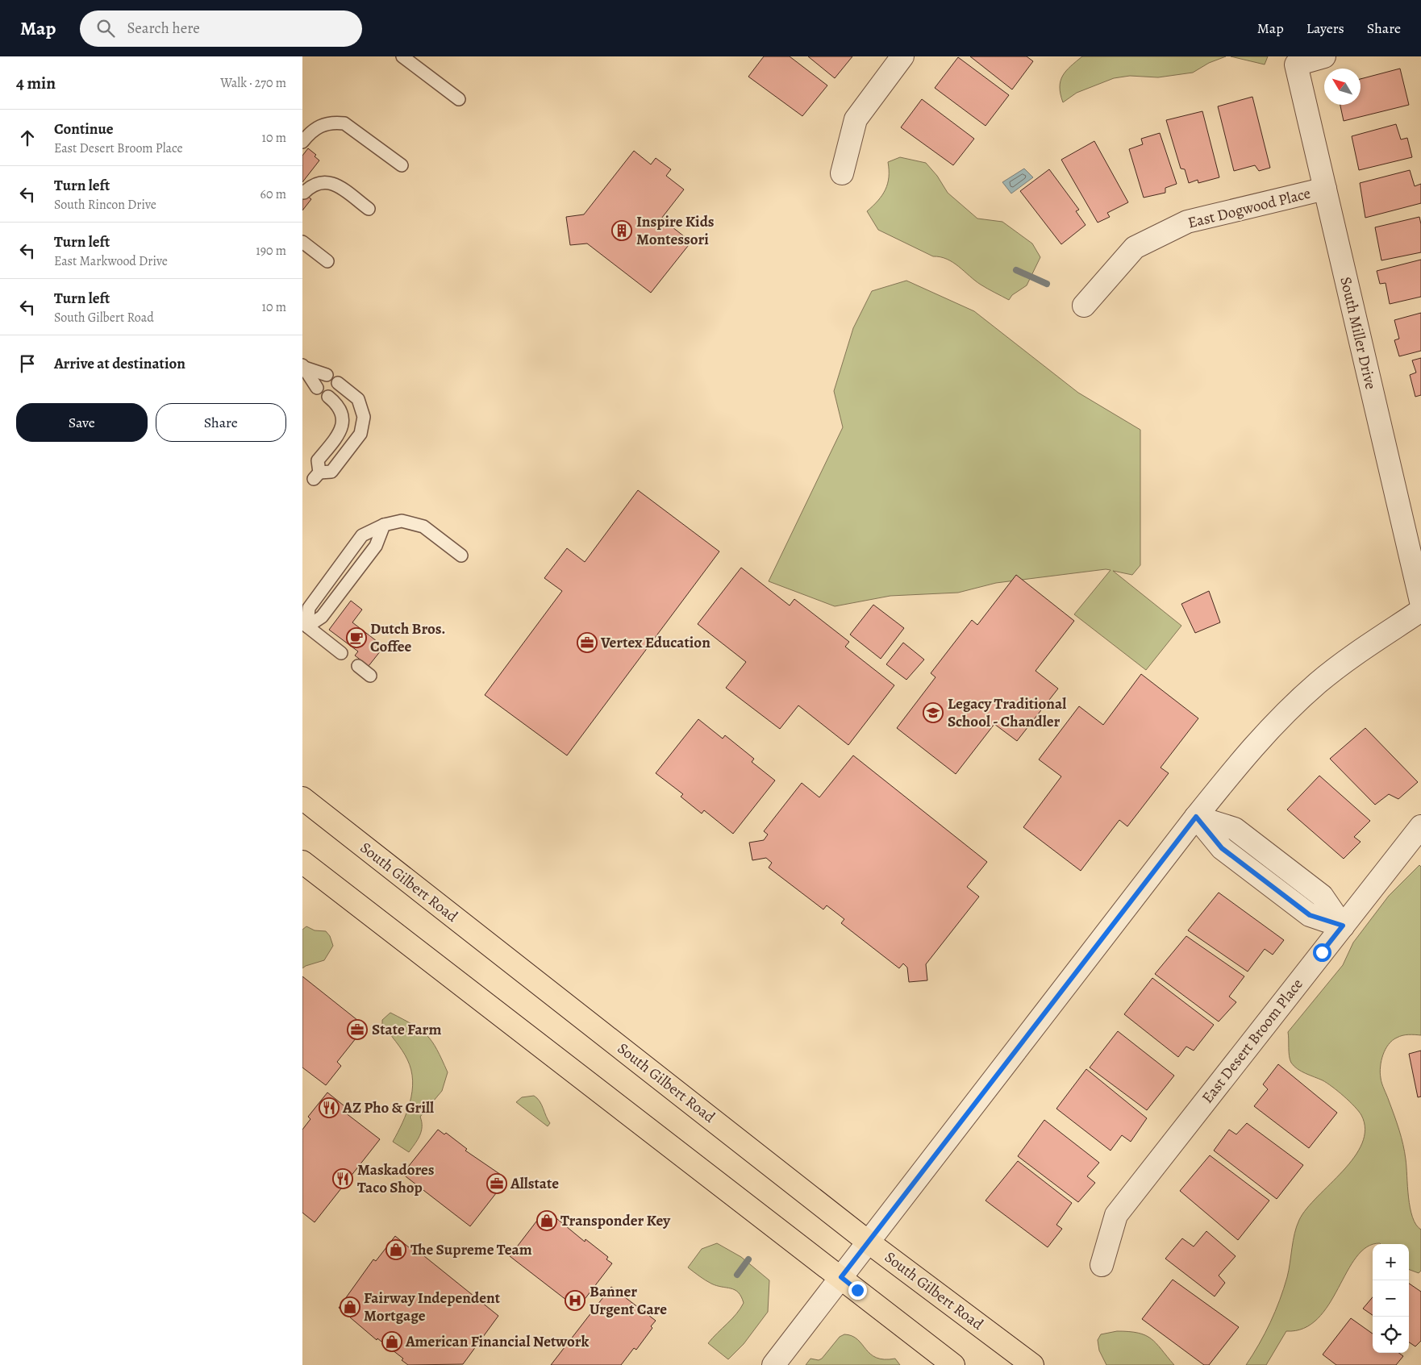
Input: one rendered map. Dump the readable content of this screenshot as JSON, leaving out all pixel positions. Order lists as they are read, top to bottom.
{
  "streets": {
    "main road": ["South Gilbert Road"],
    "street": ["East Dogwood Place", "South Miller Drive", "East Desert Broom Place"]
  },
  "crossings": [
    ["East Dogwood Place", "South Miller Drive"]
  ],
  "places": {
    "building": ["Inspire Kids Montessori"],
    "cafe": ["Dutch Bros. Coffee"],
    "office": ["Vertex Education", "State Farm", "Allstate"],
    "school or university": ["Legacy Traditional School - Chandler"],
    "restaurant": ["AZ Pho & Grill", "Maskadores Taco Shop"],
    "shop": [
      "Transponder Key",
      "The Supreme Team",
      "Fairway Independent Mortgage",
      "American Financial Network"
    ],
    "hospital": ["Banner Urgent Care"]
  },
  "north": "top left",
  "page": {
    "header": "Map",
    "search": "Search here",
    "nav": ["Map", "Layers", "Share"],
    "heading": ["4 min", "Walk · 270 m"],
    "list": [
      ["Continue", "East Desert Broom Place", "10 m"],
      ["Turn left", "South Rincon Drive", "60 m"],
      ["Turn left", "East Markwood Drive", "190 m"],
      ["Turn left", "South Gilbert Road", "10 m"],
      "Arrive at destination"
    ],
    "buttons": ["Save", "Share"],
    "map_buttons": ["+", "−"]
  }
}
